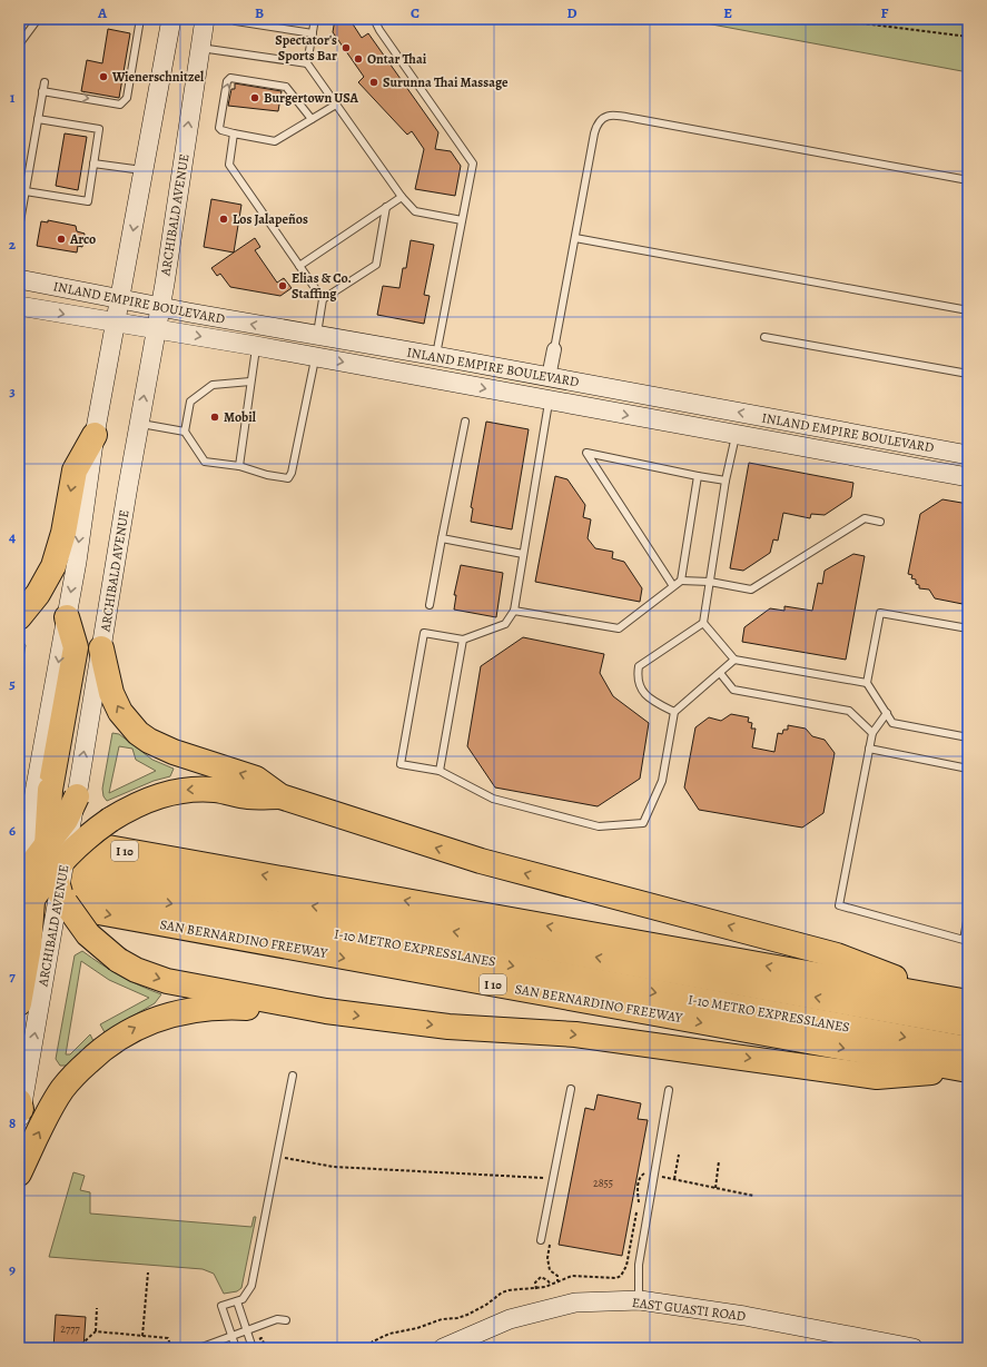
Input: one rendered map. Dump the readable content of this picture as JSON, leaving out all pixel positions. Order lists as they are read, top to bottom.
{
  "streets": {
    "highway": ["I 10", "SAN BERNARDINO FREEWAY", "I-10 METRO EXPRESSLANES"],
    "main road": ["ARCHIBALD AVENUE", "INLAND EMPIRE BOULEVARD", "EAST GUASTI ROAD"]
  },
  "crossings": [
    ["ARCHIBALD AVENUE", "INLAND EMPIRE BOULEVARD"],
    ["I 10", "SAN BERNARDINO FREEWAY"],
    ["I 10", "I-10 METRO EXPRESSLANES"],
    ["SAN BERNARDINO FREEWAY", "I-10 METRO EXPRESSLANES"]
  ],
  "places": [
    "Spectator's Sports Bar",
    "Ontar Thai",
    "Wienerschnitzel",
    "Surunna Thai Massage",
    "Burgertown USA",
    "Los Jalapeños",
    "Arco",
    "Elias & Co. Staffing",
    "Mobil"
  ],
  "house_numbers": ["2855", "2777"],
  "grid": {
    "columns": [
      "A",
      "B",
      "C",
      "D",
      "E",
      "F"
    ],
    "rows": [
      "1",
      "2",
      "3",
      "4",
      "5",
      "6",
      "7",
      "8",
      "9"
    ]
  }
}
